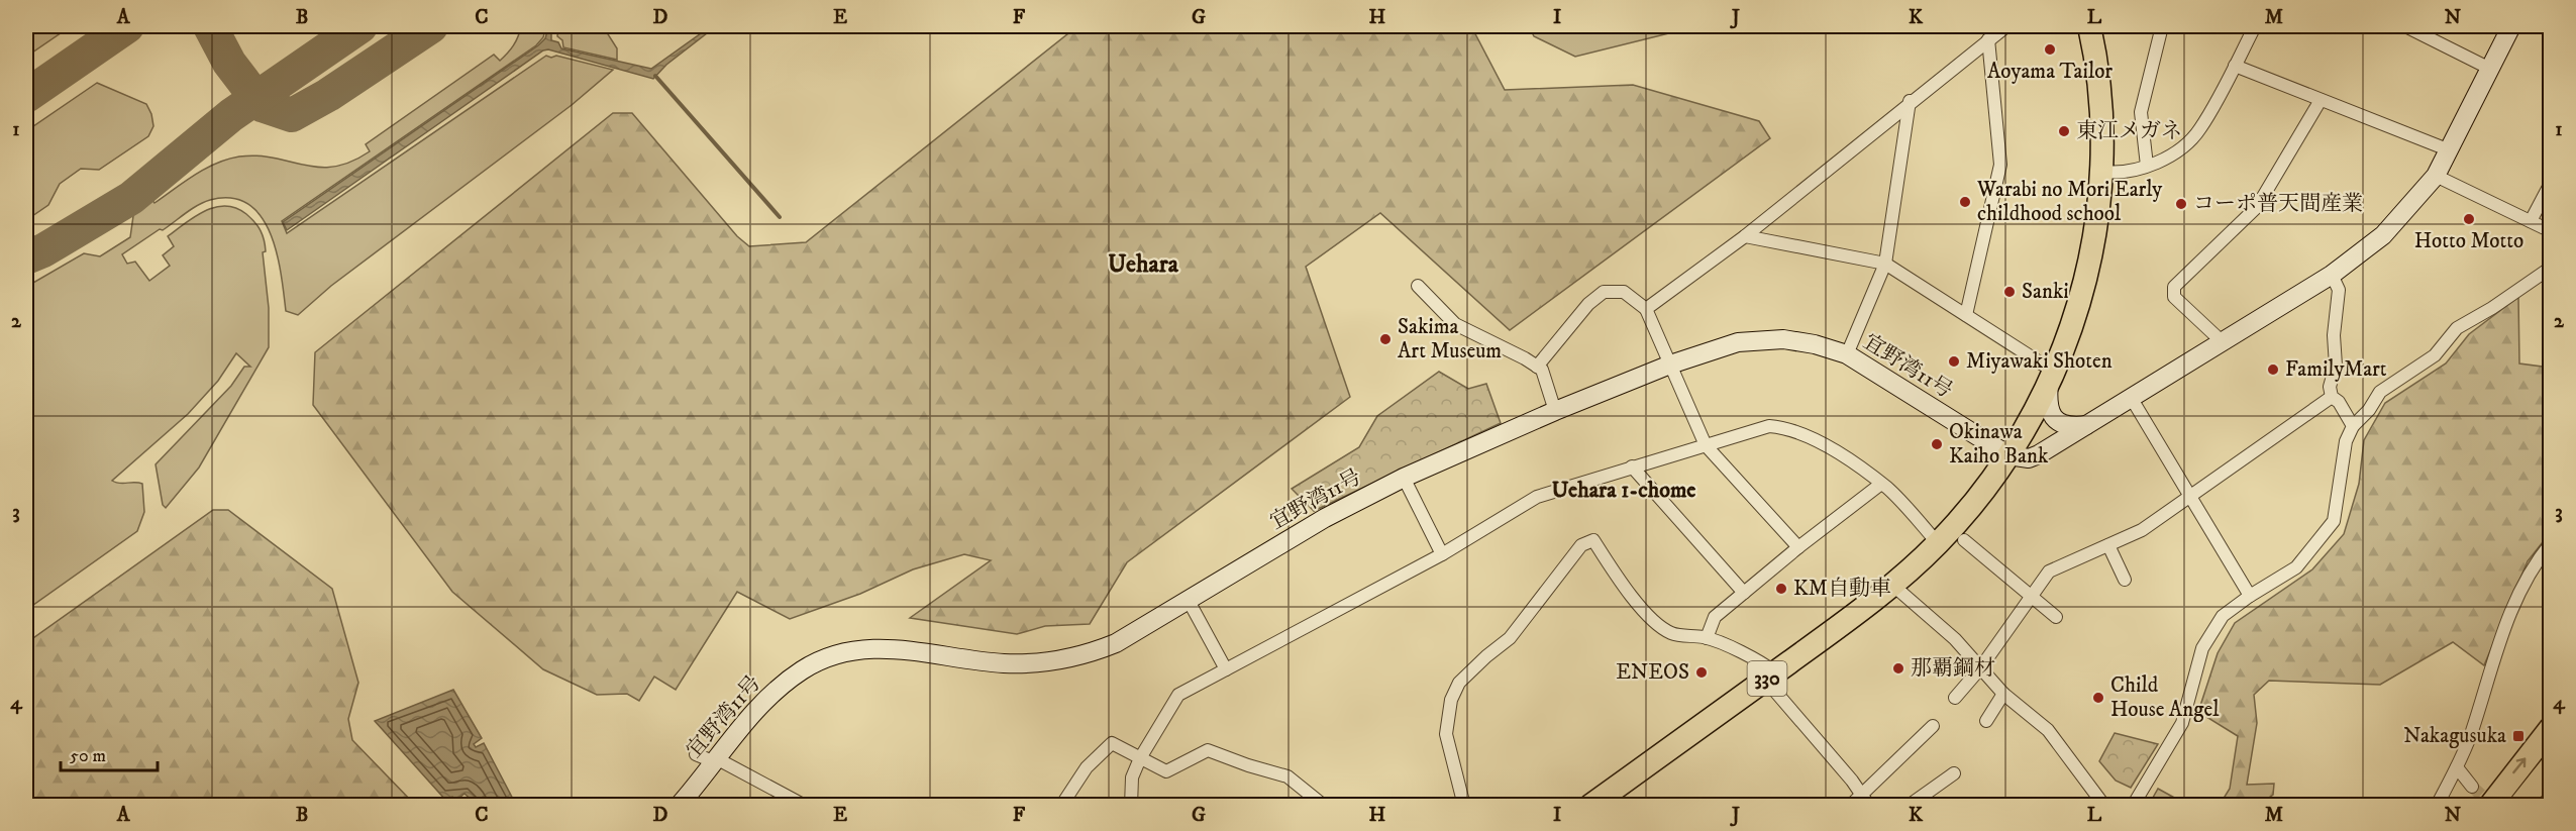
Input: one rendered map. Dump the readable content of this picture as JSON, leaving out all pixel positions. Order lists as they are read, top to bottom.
{
  "streets": {
    "highway": ["330"],
    "street": ["宜野湾11号"]
  },
  "crossings": [
    ["宜野湾11号", "330"]
  ],
  "districts": ["Uehara", "Uehara 1-chome"],
  "places": {
    "other": [
      "Aoyama Tailor",
      "東江メガネ",
      "Warabi no Mori Early childhood school",
      "コーポ普天間産業",
      "Hotto Motto",
      "Sanki",
      "Sakima Art Museum",
      "Miyawaki Shoten",
      "FamilyMart",
      "Okinawa Kaiho Bank",
      "KM自動車",
      "那覇鋼材",
      "ENEOS",
      "Child House Angel"
    ],
    "transit": ["Nakagusuka"]
  },
  "scale_bar": "50 m",
  "grid": {
    "columns": [
      "A",
      "B",
      "C",
      "D",
      "E",
      "F",
      "G",
      "H",
      "I",
      "J",
      "K",
      "L",
      "M",
      "N"
    ],
    "rows": [
      "1",
      "2",
      "3",
      "4"
    ]
  }
}
